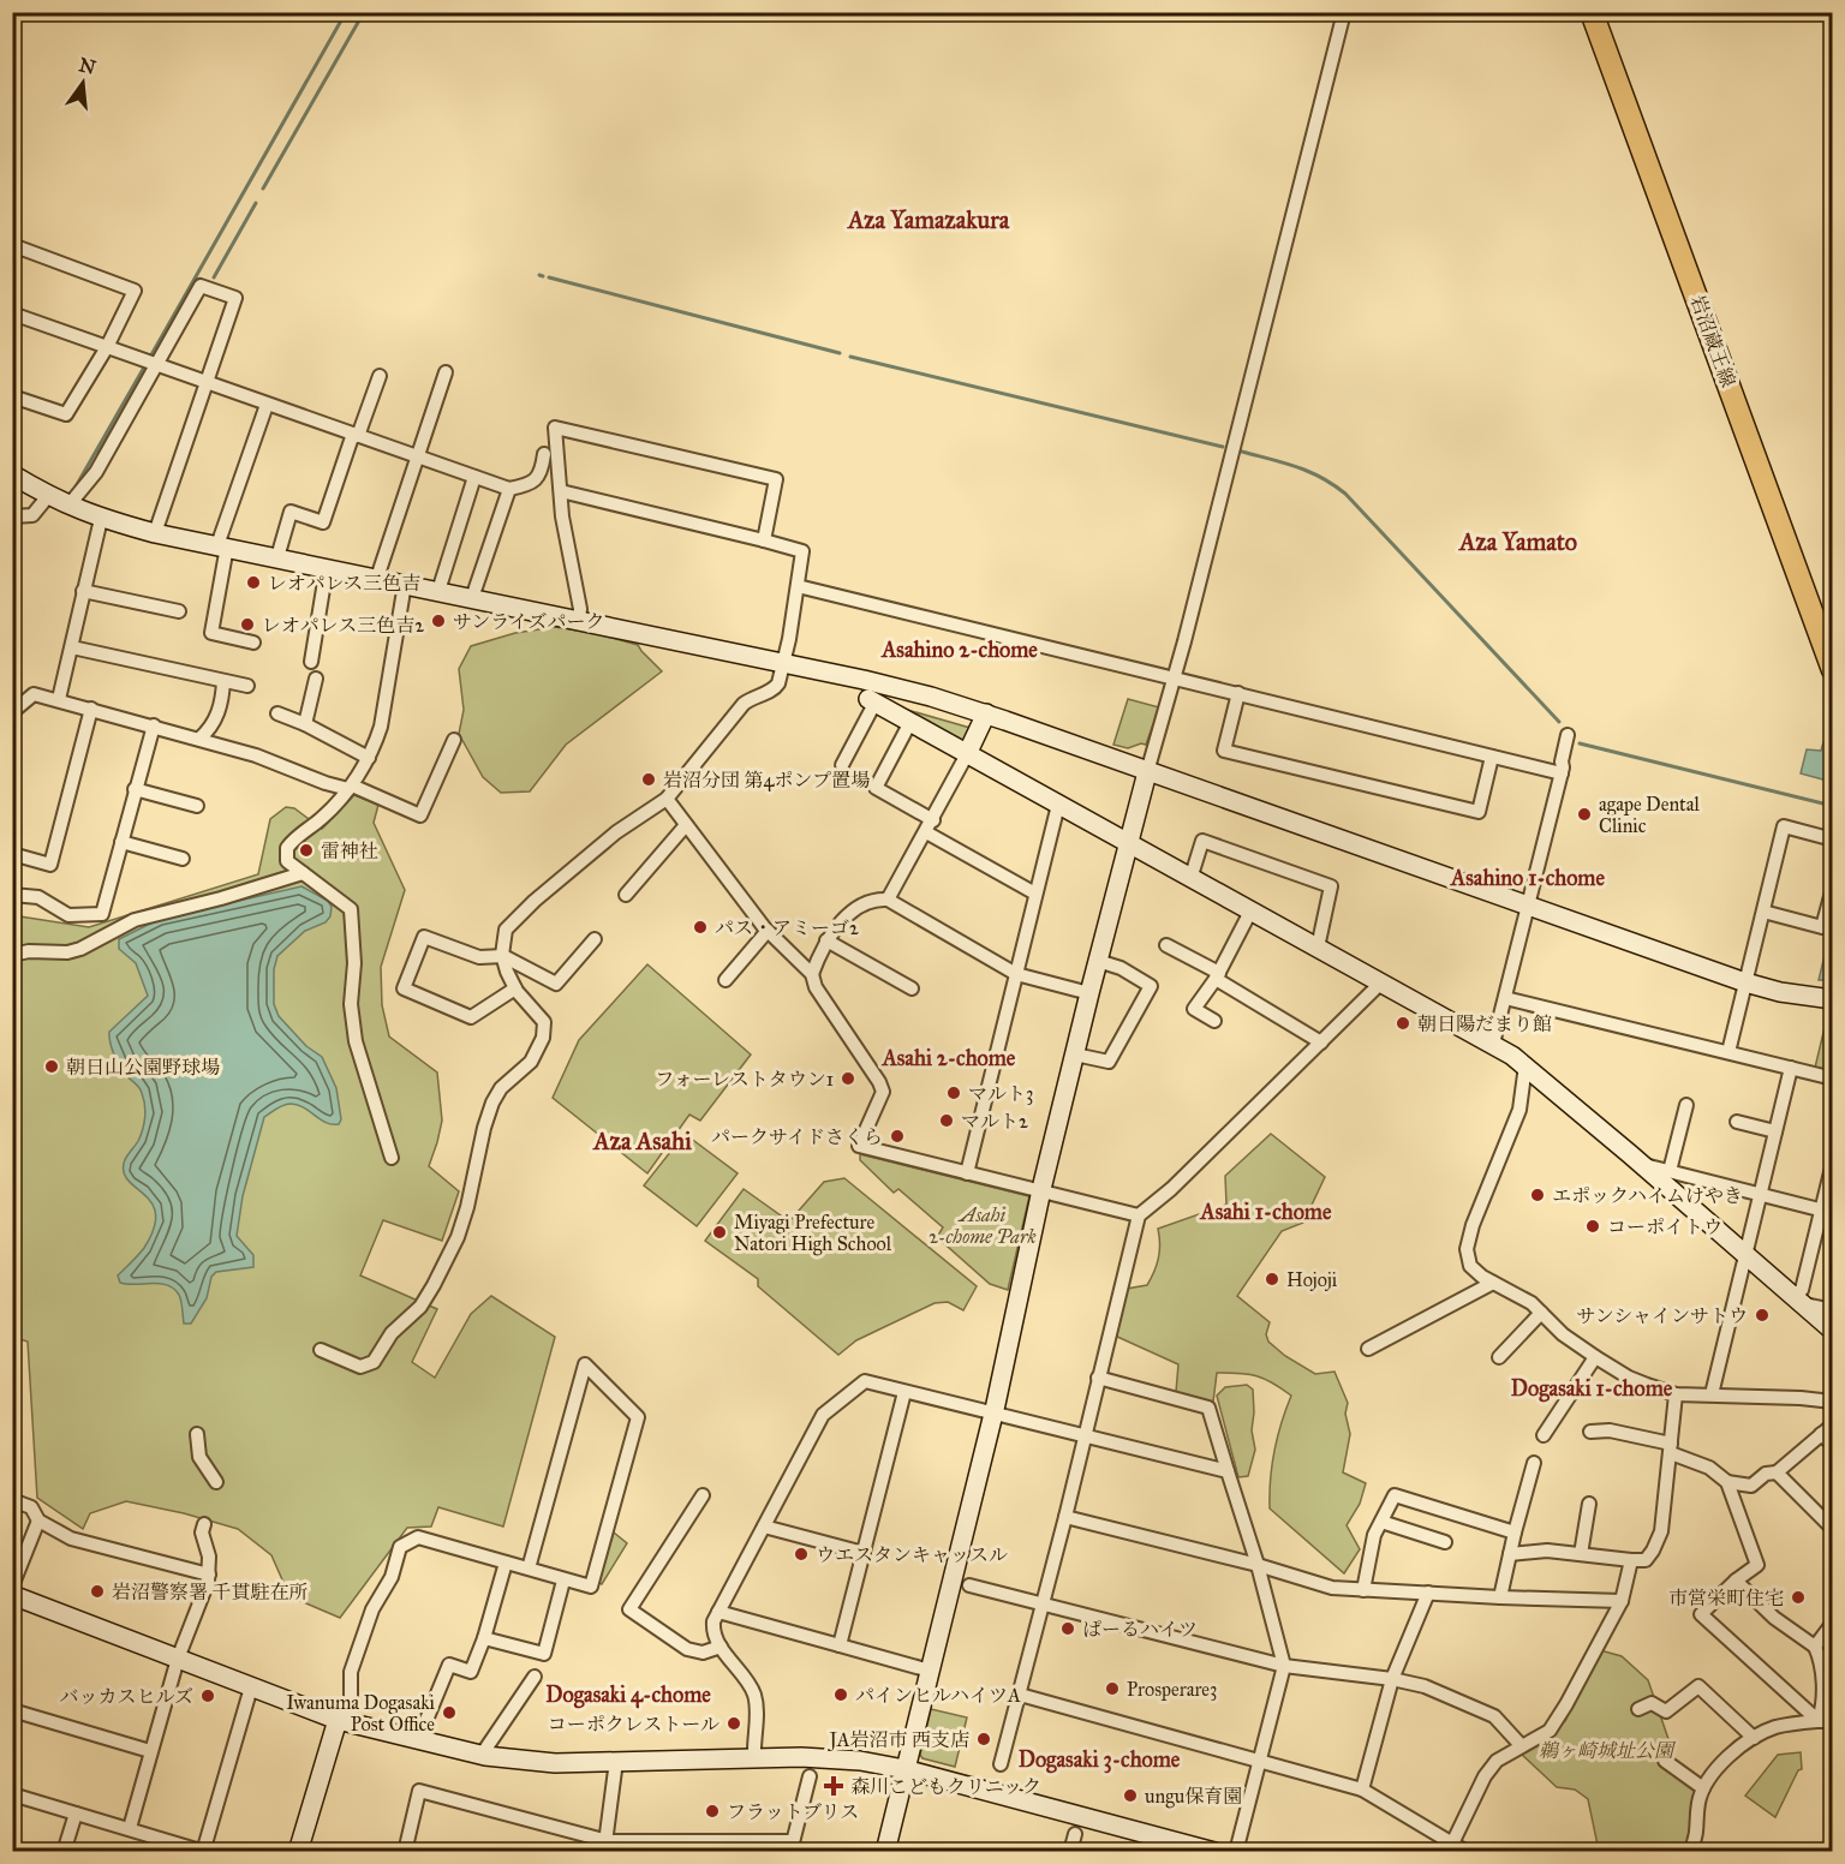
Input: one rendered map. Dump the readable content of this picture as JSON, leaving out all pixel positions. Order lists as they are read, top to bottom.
{
  "streets": {
    "main road": ["岩沼蔵王線"]
  },
  "districts": [
    "Aza Yamazakura",
    "Aza Yamato",
    "Asahino 2-chome",
    "Asahino 1-chome",
    "Asahi 2-chome",
    "Aza Asahi",
    "Asahi 1-chome",
    "Dogasaki 1-chome",
    "Dogasaki 4-chome",
    "Dogasaki 3-chome"
  ],
  "parks": ["Asahi 2-chome Park", "鵜ヶ崎城址公園"],
  "places": {
    "other": [
      "レオパレス三色吉",
      "サンライズパーク",
      "レオパレス三色吉2",
      "岩沼分団 第4ポンプ置場",
      "agape Dental Clinic",
      "雷神社",
      "パス・アミーゴ2",
      "朝日陽だまり館",
      "朝日山公園野球場",
      "フォーレストタウン1",
      "マルト3",
      "マルト2",
      "パークサイドさくら",
      "エポックハイムけやき",
      "コーポイトウ",
      "Miyagi Prefecture Natori High School",
      "Hojoji",
      "サンシャインサトウ",
      "ウエスタンキャッスル",
      "岩沼警察署 千貫駐在所",
      "市営栄町住宅",
      "ぱーるハイツ",
      "Prosperare3",
      "パインヒルハイツA",
      "バッカスヒルズ",
      "Iwanuma Dogasaki Post Office",
      "コーポクレストール",
      "JA岩沼市 西支店",
      "ungu保育園",
      "フラットブリス"
    ],
    "health": ["森川こどもクリニック"]
  },
  "north": "top"
}
